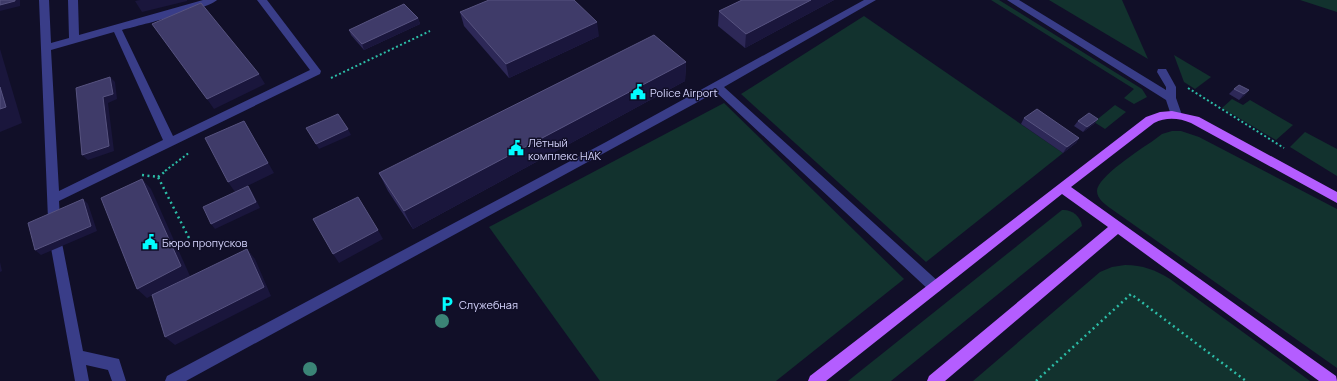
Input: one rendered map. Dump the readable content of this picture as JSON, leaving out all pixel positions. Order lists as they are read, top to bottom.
{
  "places": {
    "public building": ["Police Airport", "Лётный комплекс НАК", "Бюро пропусков"],
    "parking": ["Служебная"]
  }
}
